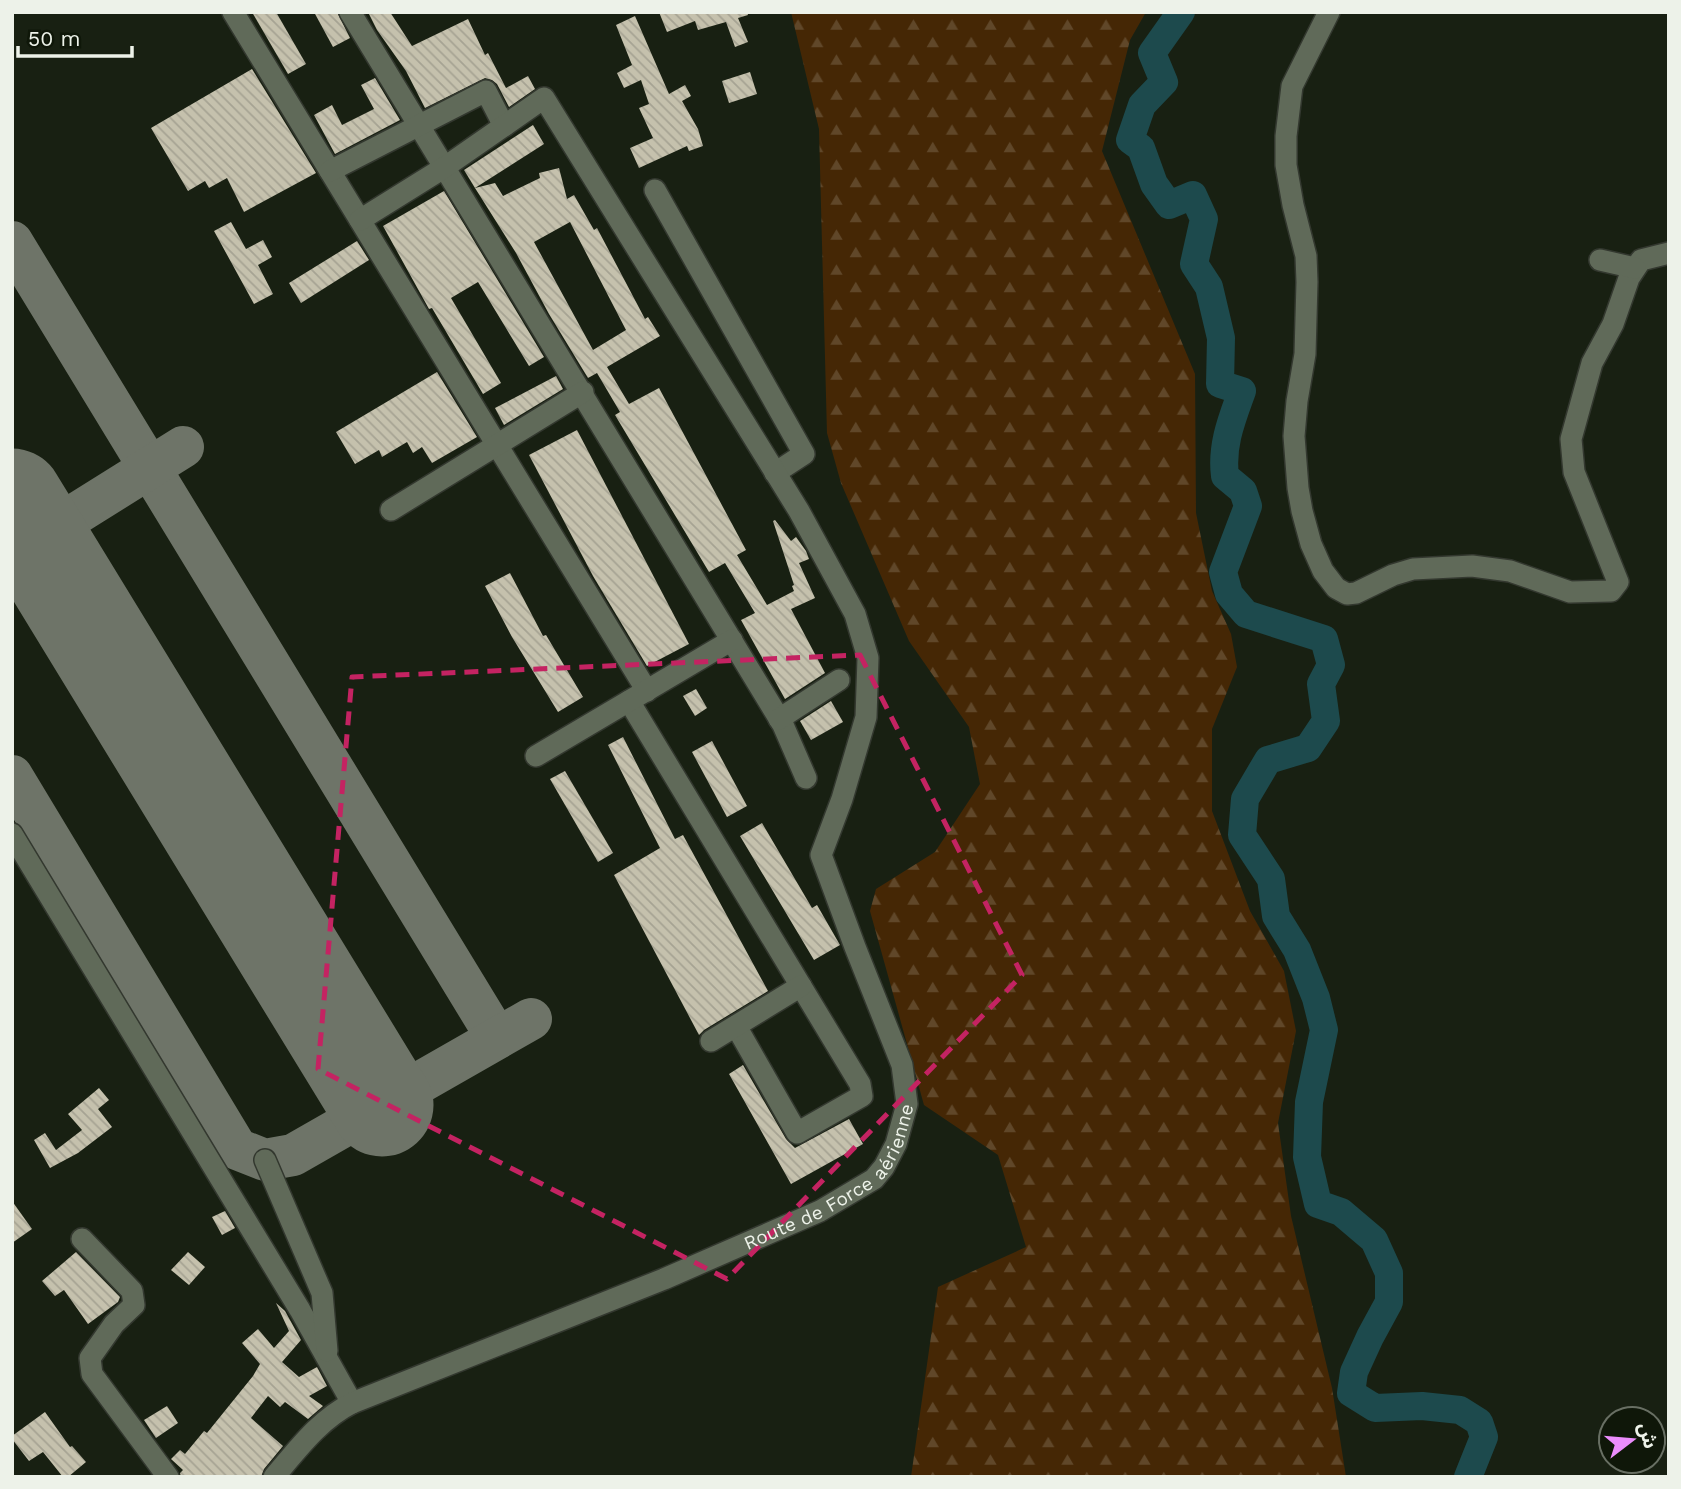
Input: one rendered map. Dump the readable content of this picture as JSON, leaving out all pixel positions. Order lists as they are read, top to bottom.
{
  "streets": {
    "street": ["Route de Force aérienne"]
  },
  "scale_bar": "50 m",
  "north": "right"
}
